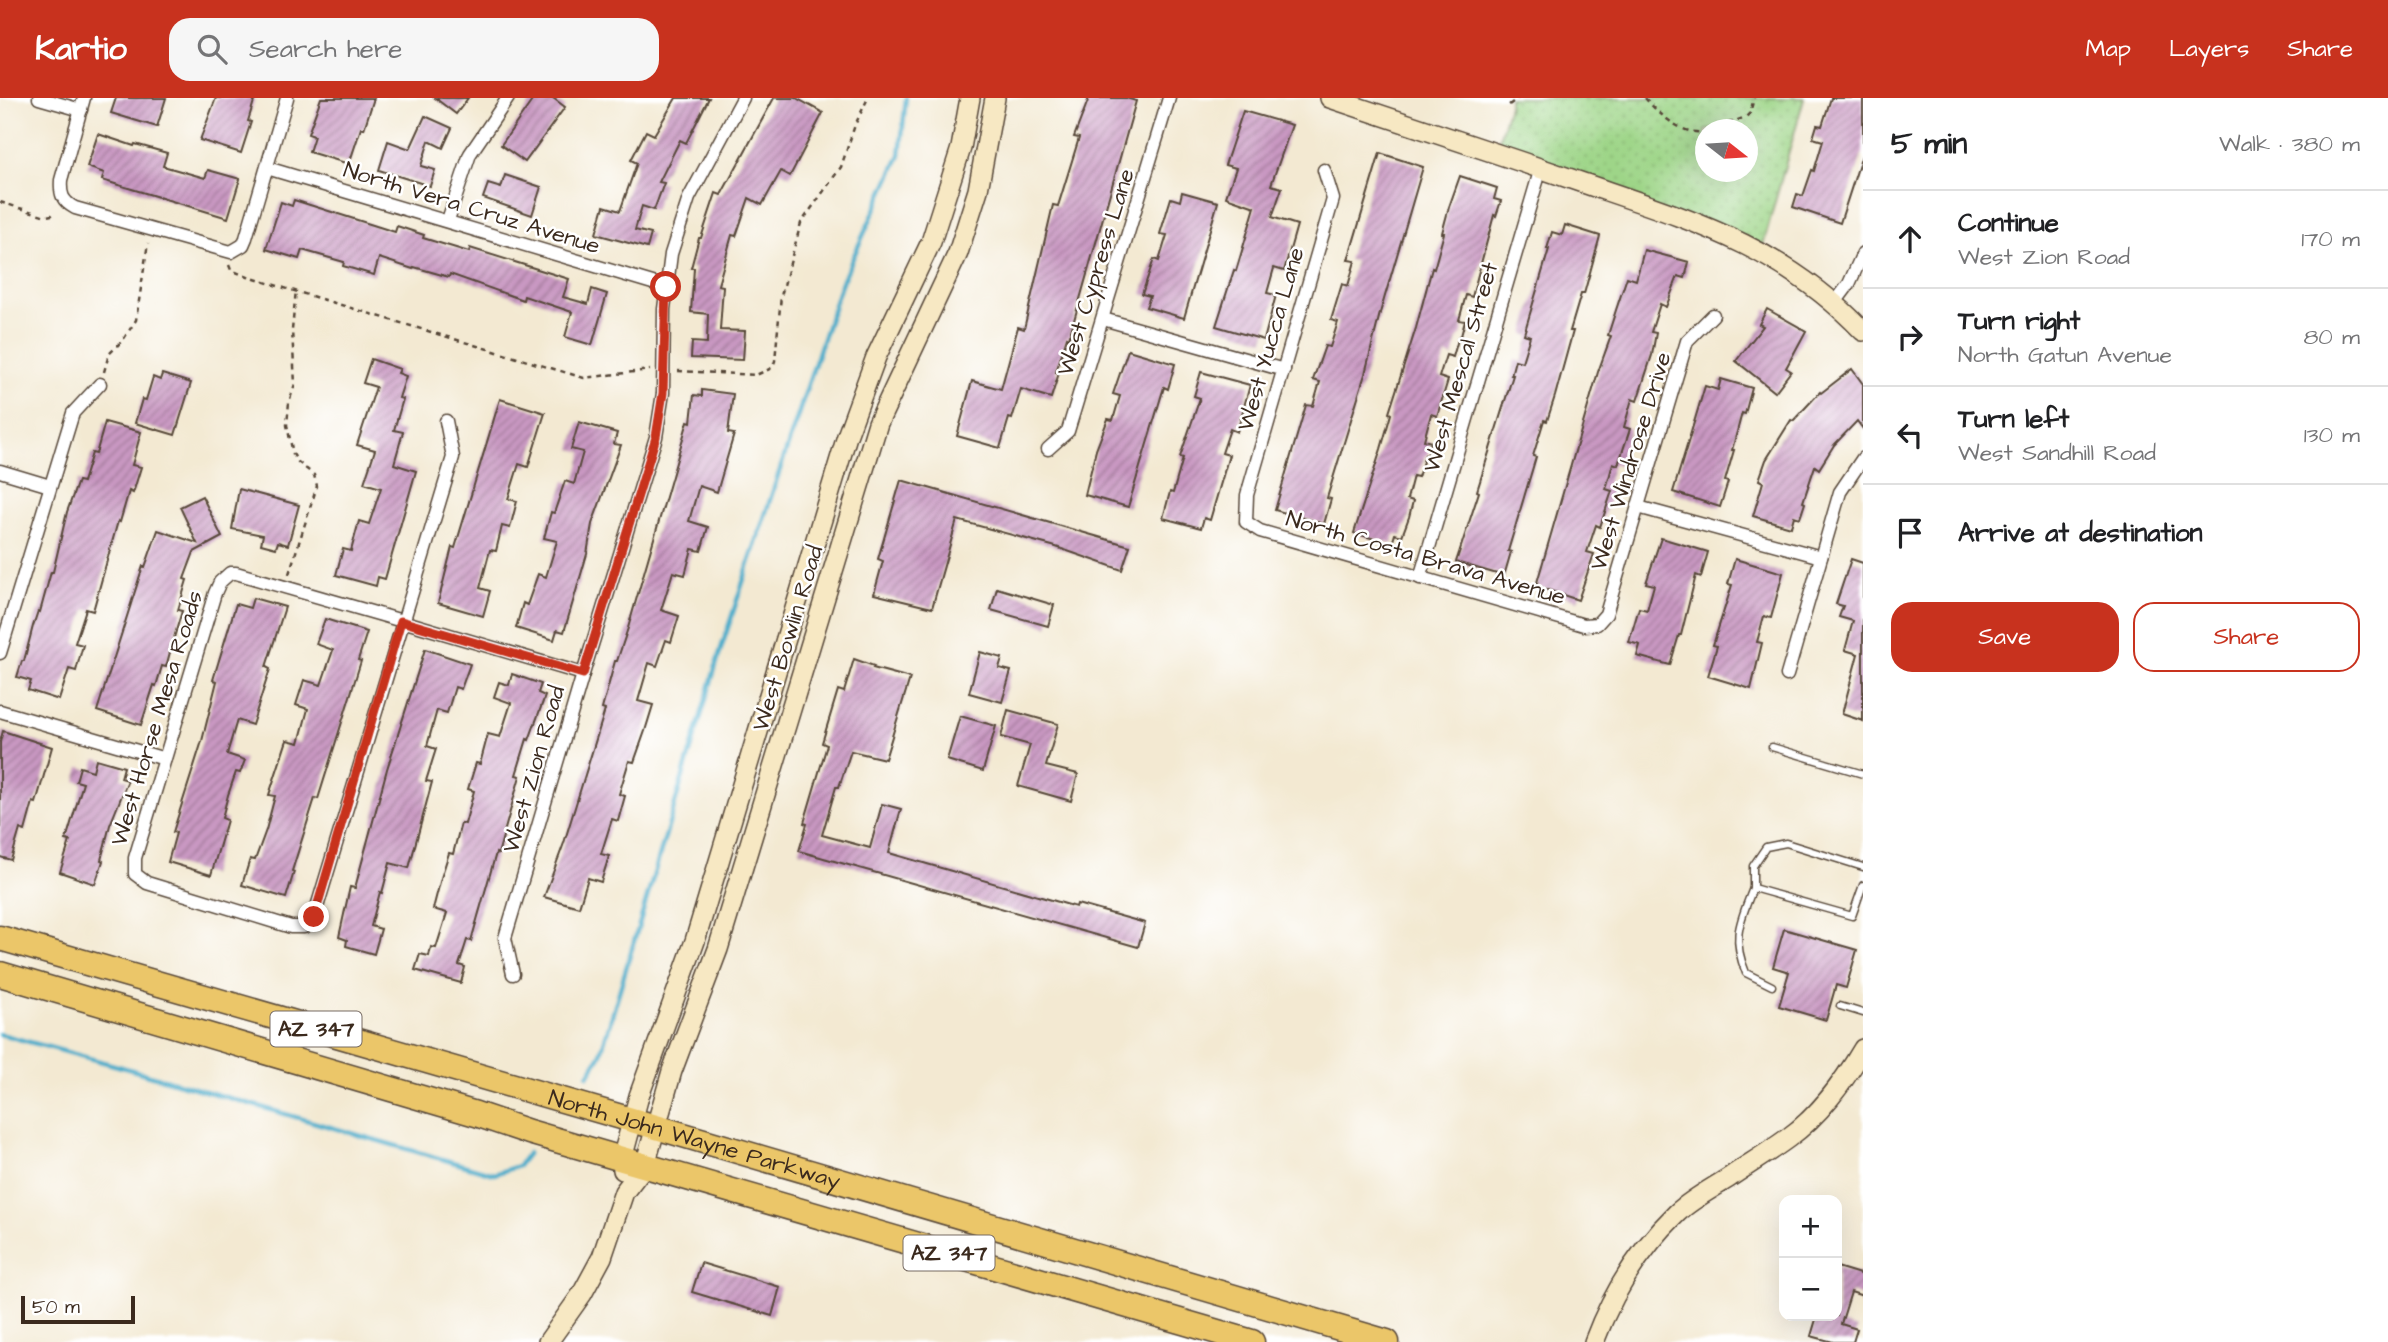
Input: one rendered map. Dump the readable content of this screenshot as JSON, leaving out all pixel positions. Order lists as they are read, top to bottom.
{
  "streets": {
    "highway": ["AZ 347", "North John Wayne Parkway"],
    "street": [
      "North Vera Cruz Avenue",
      "West Cypress Lane",
      "West Yucca Lane",
      "West Mescal Street",
      "West Windrose Drive",
      "North Costa Brava Avenue",
      "West Bowlin Road",
      "West Horse Mesa Roads",
      "West Zion Road"
    ]
  },
  "crossings": [
    ["North Vera Cruz Avenue", "West Zion Road"],
    ["West Yucca Lane", "North Costa Brava Avenue"],
    ["West Mescal Street", "North Costa Brava Avenue"],
    ["West Windrose Drive", "North Costa Brava Avenue"],
    ["West Bowlin Road", "North John Wayne Parkway"]
  ],
  "scale_bar": "50 m",
  "north": "right",
  "page": {
    "header": "Kartio",
    "search": "Search here",
    "nav": ["Map", "Layers", "Share"],
    "heading": ["5 min", "Walk · 380 m"],
    "list": [
      ["Continue", "West Zion Road", "170 m"],
      ["Turn right", "North Gatun Avenue", "80 m"],
      ["Turn left", "West Sandhill Road", "130 m"],
      "Arrive at destination"
    ],
    "buttons": ["Save", "Share"],
    "map_buttons": ["+", "−"],
    "scale": "50 m"
  }
}
